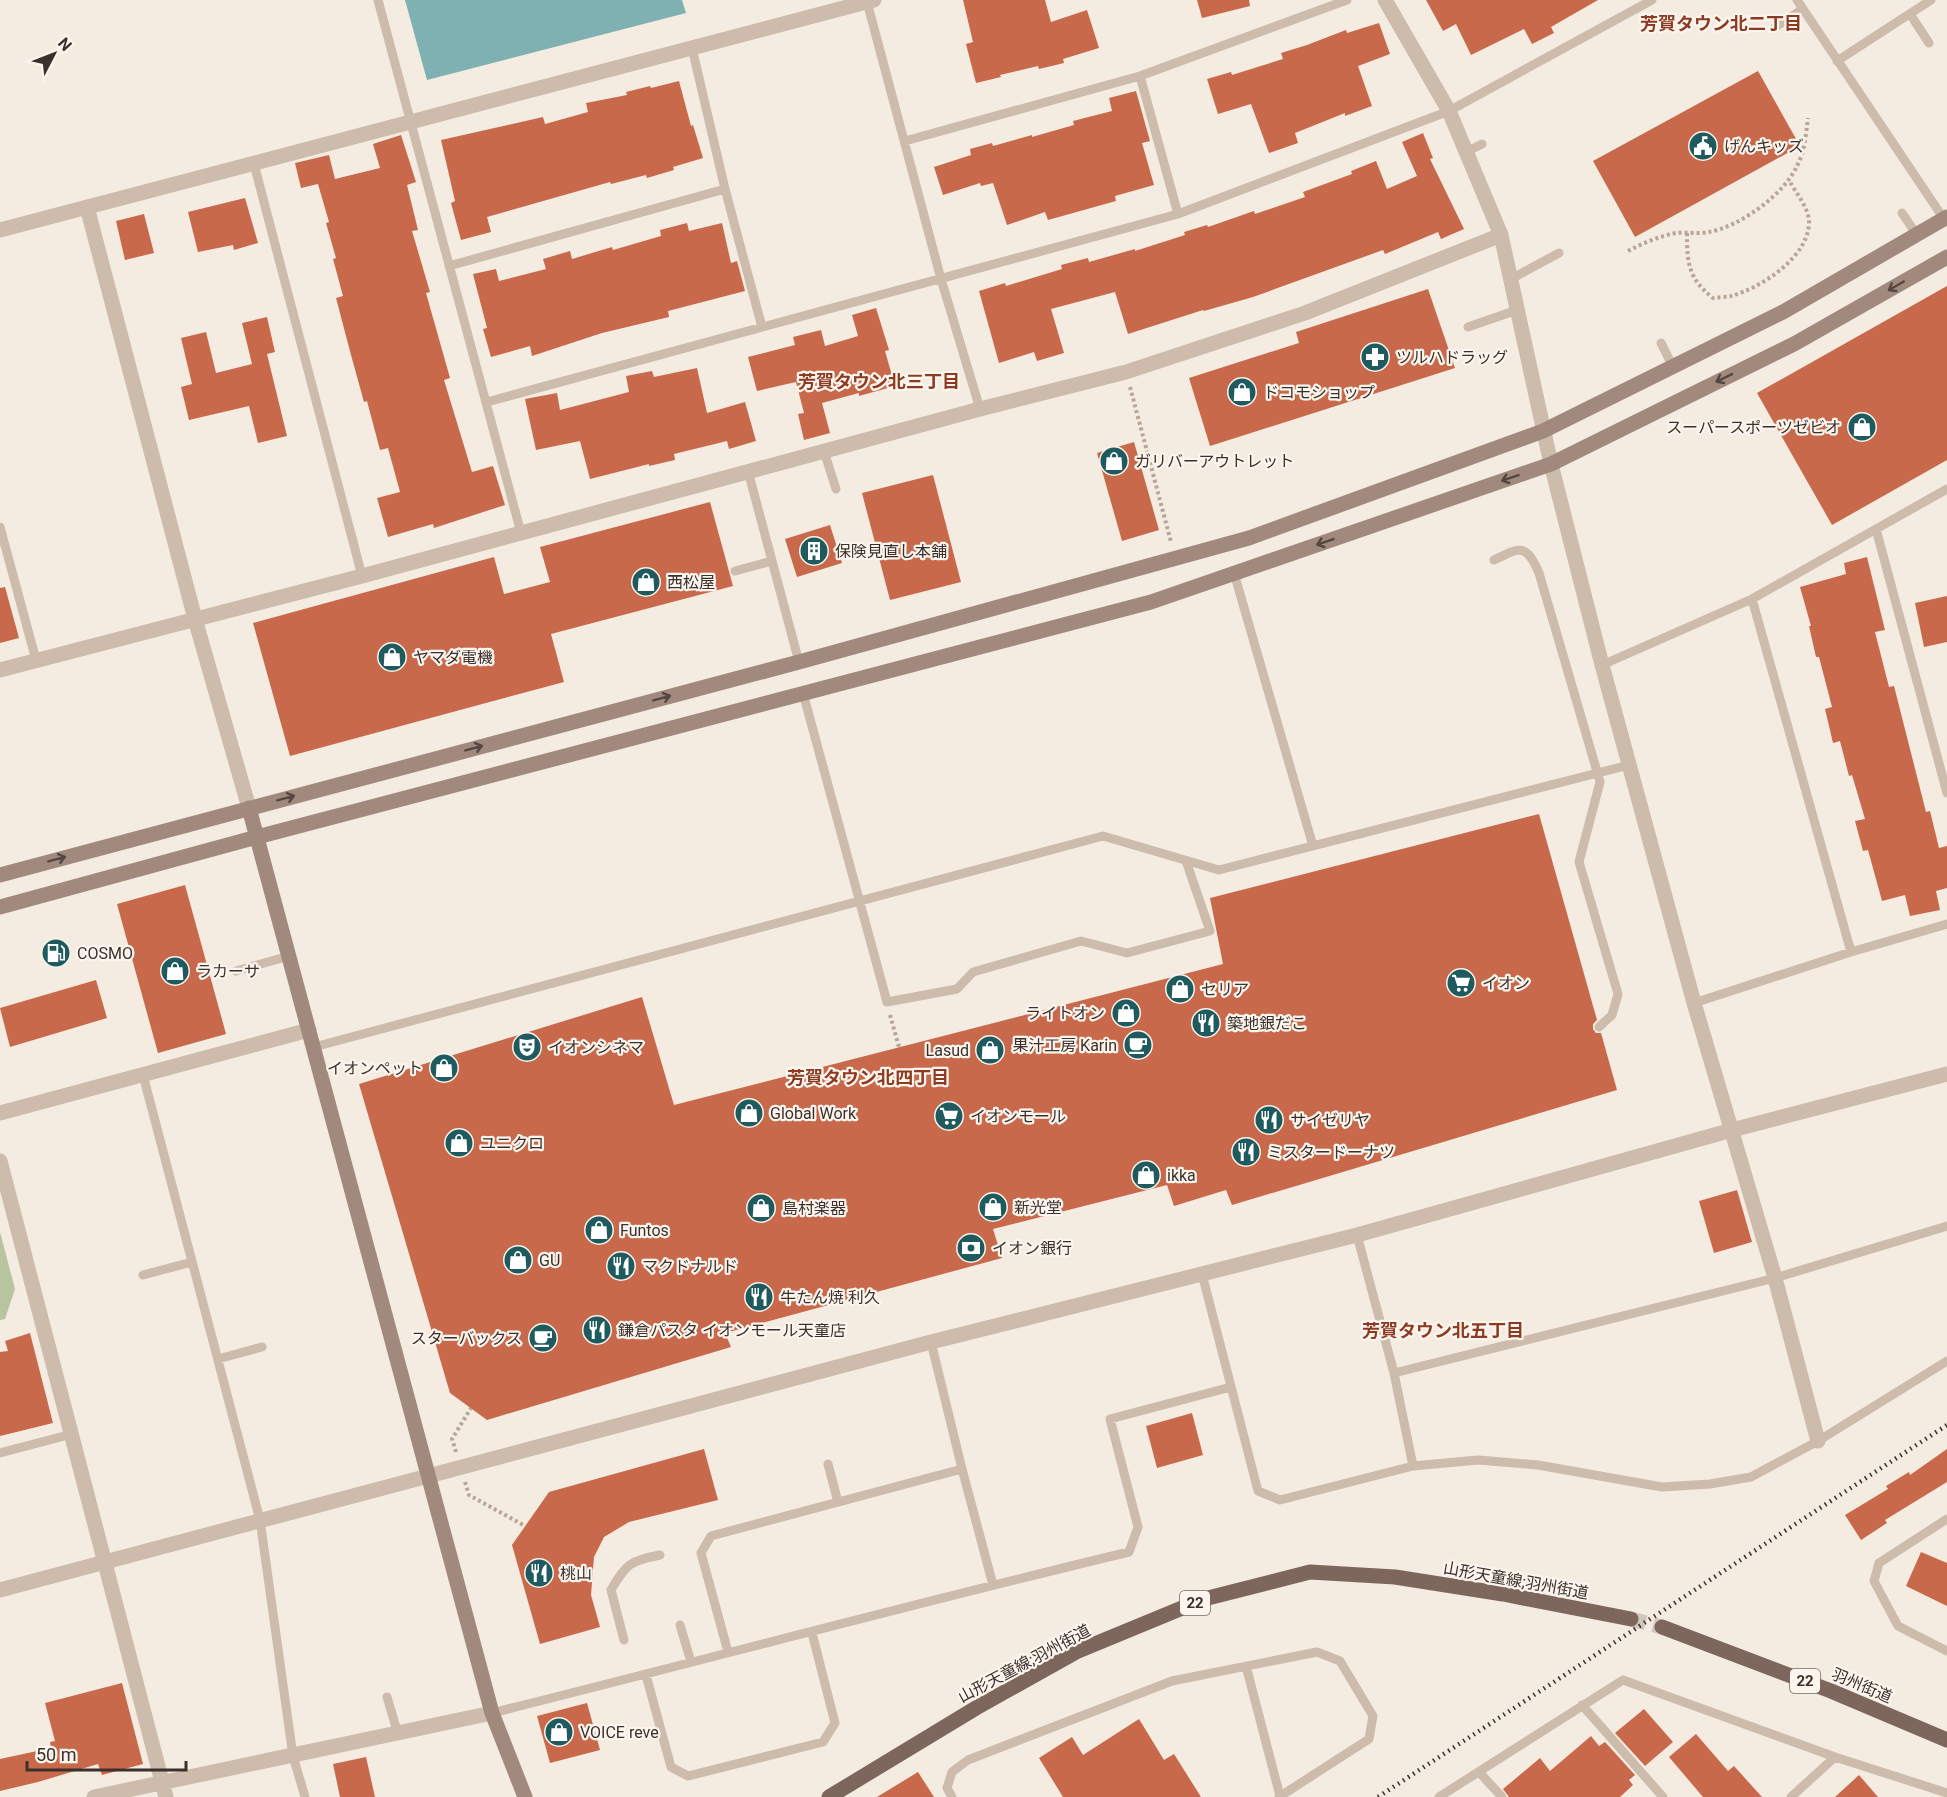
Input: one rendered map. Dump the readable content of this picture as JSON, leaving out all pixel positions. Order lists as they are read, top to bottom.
{
  "streets": {
    "main road": ["山形天童線;羽州街道", "22", "羽州街道"]
  },
  "districts": [
    "芳賀タウン北二丁目",
    "芳賀タウン北三丁目",
    "芳賀タウン北四丁目",
    "芳賀タウン北五丁目"
  ],
  "places": {
    "public building": ["げんキッズ"],
    "pharmacy": ["ツルハドラッグ"],
    "shop": [
      "ドコモショップ",
      "スーパースポーツゼビオ",
      "ガリバーアウトレット",
      "西松屋",
      "ヤマダ電機",
      "ラカーサ",
      "セリア",
      "ライトオン",
      "Lasud",
      "イオンペット",
      "Global Work",
      "ユニクロ",
      "ikka",
      "新光堂",
      "島村楽器",
      "Funtos",
      "GU",
      "VOICE reve"
    ],
    "building": ["保険見直し本舗"],
    "fuel station": ["COSMO"],
    "supermarket": ["イオン", "イオンモール"],
    "restaurant": [
      "築地銀だこ",
      "サイゼリヤ",
      "ミスタードーナツ",
      "マクドナルド",
      "牛たん焼 利久",
      "鎌倉パスタ イオンモール天童店",
      "桃山"
    ],
    "cafe": ["果汁工房 Karin", "スターバックス"],
    "theatre": ["イオンシネマ"],
    "bank": ["イオン銀行"]
  },
  "scale_bar": "50 m",
  "north": "top right"
}
